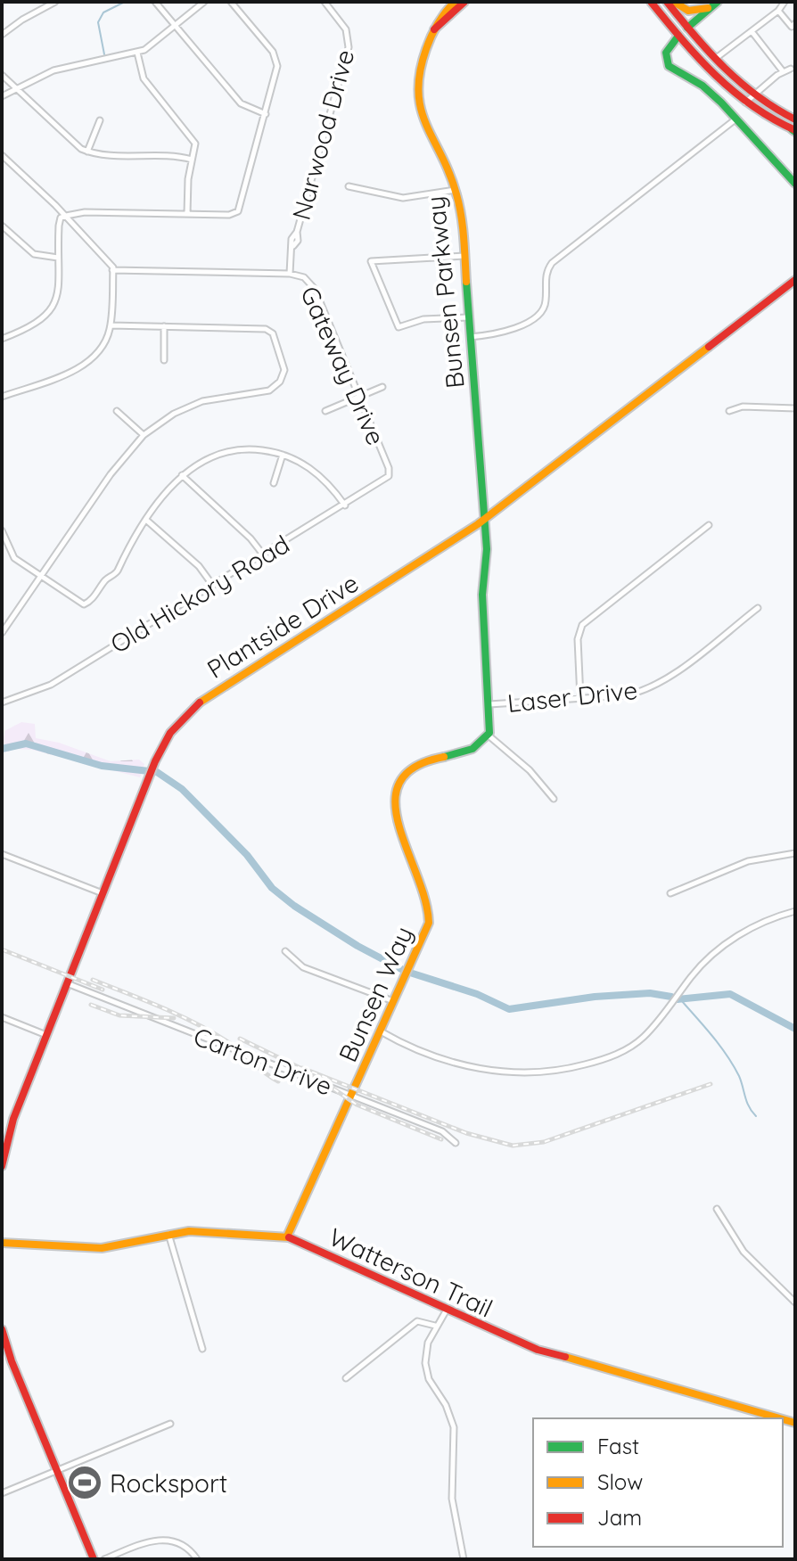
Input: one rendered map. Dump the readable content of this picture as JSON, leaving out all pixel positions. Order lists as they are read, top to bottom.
{
  "streets": {
    "main road": [
      "Bunsen Parkway",
      "Plantside Drive",
      "Bunsen Way",
      "Watterson Trail"
    ],
    "street": [
      "Narwood Drive",
      "Gateway Drive",
      "Old Hickory Road",
      "Laser Drive",
      "Carton Drive"
    ]
  },
  "crossings": [
    ["Narwood Drive", "Gateway Drive"],
    ["Bunsen Parkway", "Plantside Drive"],
    ["Gateway Drive", "Old Hickory Road"],
    ["Plantside Drive", "Carton Drive"],
    ["Bunsen Way", "Carton Drive"],
    ["Bunsen Way", "Watterson Trail"]
  ],
  "places": {
    "sports": ["Rocksport"]
  },
  "legend": ["Fast", "Slow", "Jam"]
}
